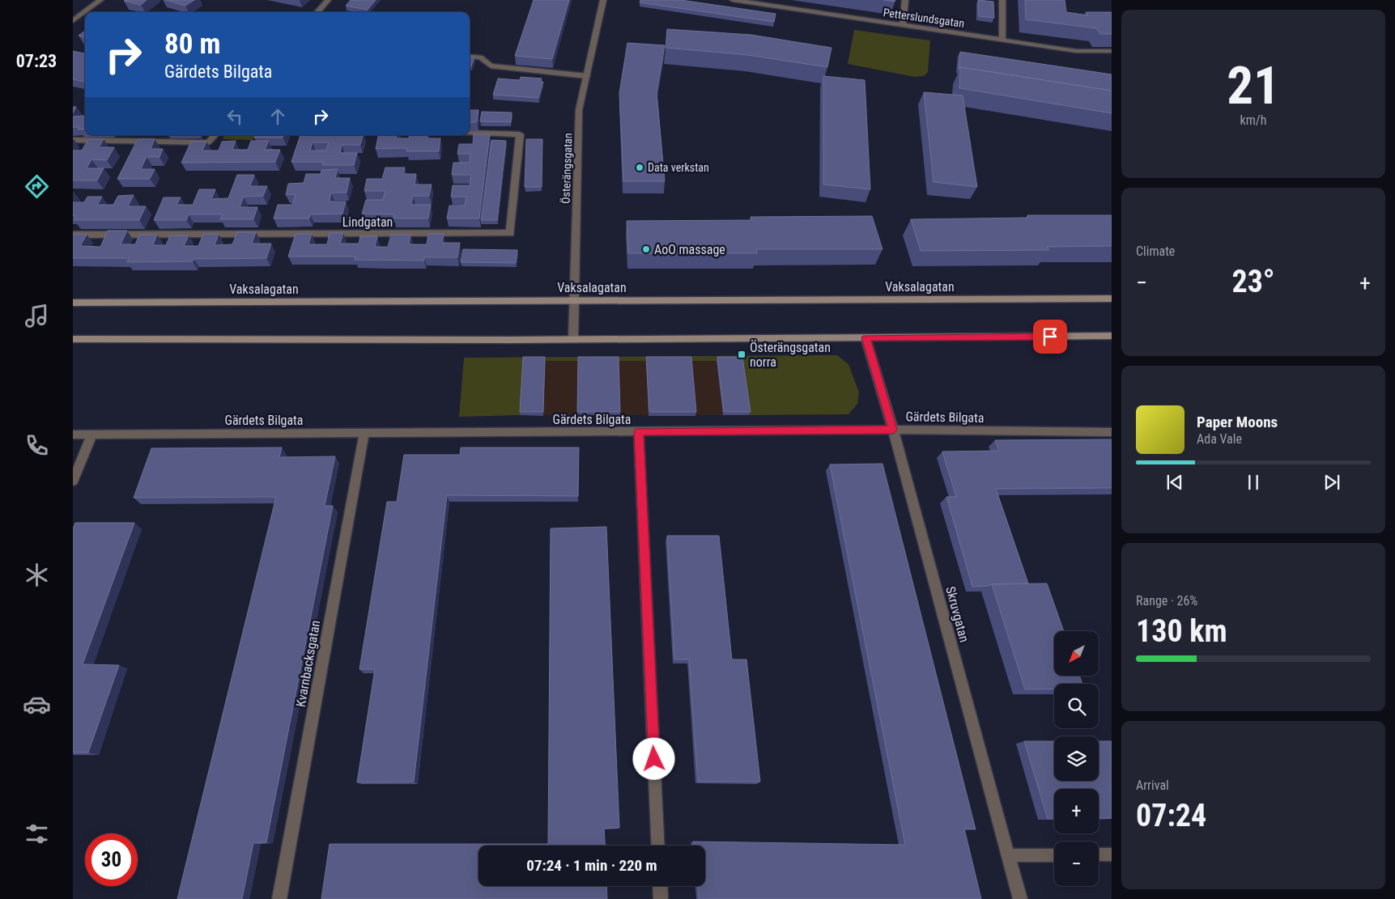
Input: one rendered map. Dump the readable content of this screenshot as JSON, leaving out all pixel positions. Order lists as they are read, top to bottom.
{
  "streets": {
    "main road": ["Vaksalagatan"],
    "street": [
      "Petterslundsgatan",
      "Österängsgatan",
      "Lindgatan",
      "Gärdets Bilgata",
      "Skruvgatan",
      "Kvarnbacksgatan"
    ]
  },
  "crossings": [
    ["Österängsgatan", "Vaksalagatan"],
    ["Gärdets Bilgata", "Skruvgatan"],
    ["Gärdets Bilgata", "Kvarnbacksgatan"]
  ],
  "places": {
    "other": ["Data verkstan", "AoO massage"],
    "transit": ["Österängsgatan norra"]
  },
  "north": "bottom left",
  "page": {
    "tabs": "07:23",
    "tile": [
      ["21", "km/h"],
      "Climate",
      ["Range · 26%", "130 km"],
      ["Arrival", "07:24"]
    ],
    "turn": ["80 m", "Gärdets Bilgata"],
    "heat": ["−", "23°", "+"],
    "song": ["Paper Moons", "Ada Vale"],
    "map_buttons": ["+", "−"],
    "limit": "30",
    "trip": "07:24 · 1 min · 220 m"
  }
}
